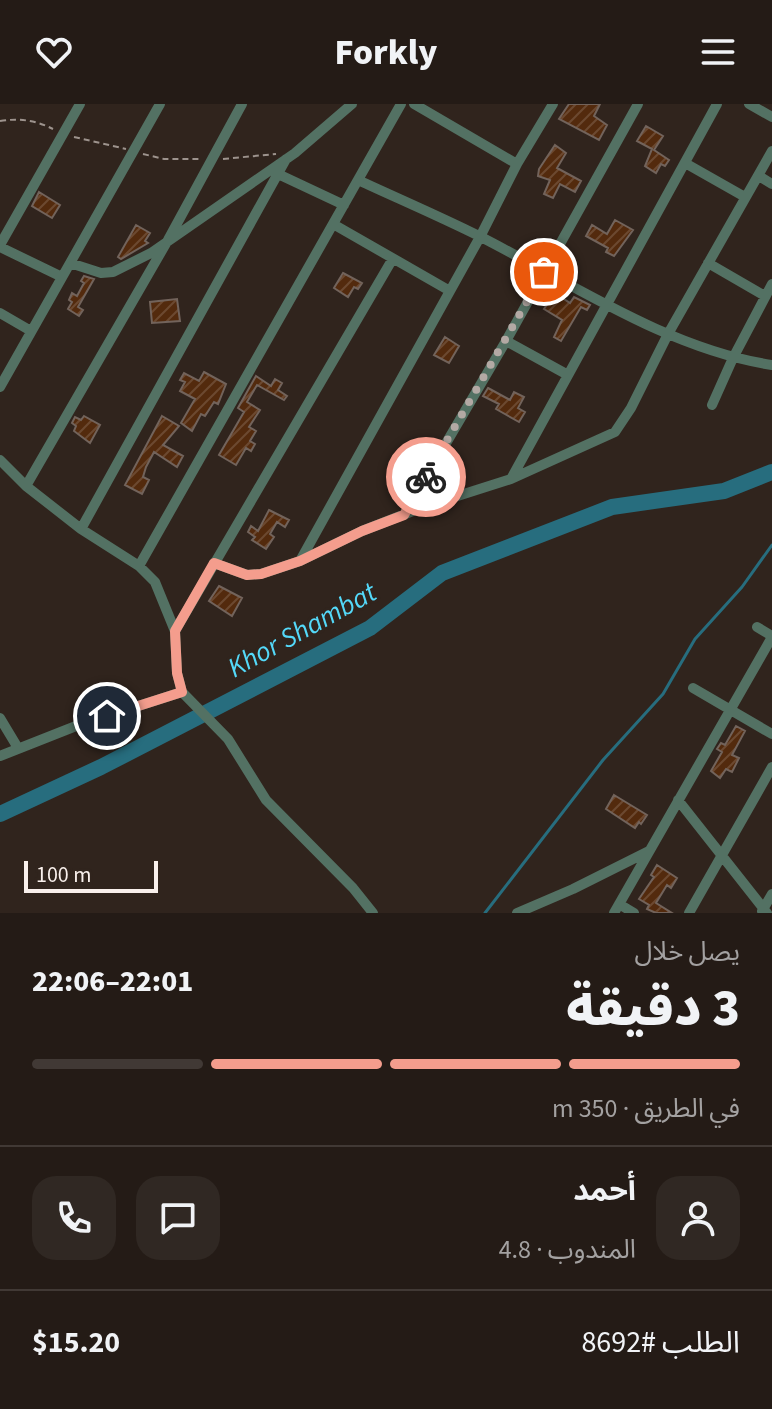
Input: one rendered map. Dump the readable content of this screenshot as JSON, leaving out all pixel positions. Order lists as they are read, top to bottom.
{
  "water": ["Khor Shambat"],
  "scale_bar": "100 m",
  "page": {
    "header": "Forkly",
    "scale": "100 m",
    "heading": ["3 دقيقة", "يصل خلال", "22:01–22:06"],
    "panel": [
      "أحمد",
      "المندوب · 4.8",
      "الطلب #8692",
      "$15.20"
    ],
    "bar": "في الطريق · 350 m"
  }
}
